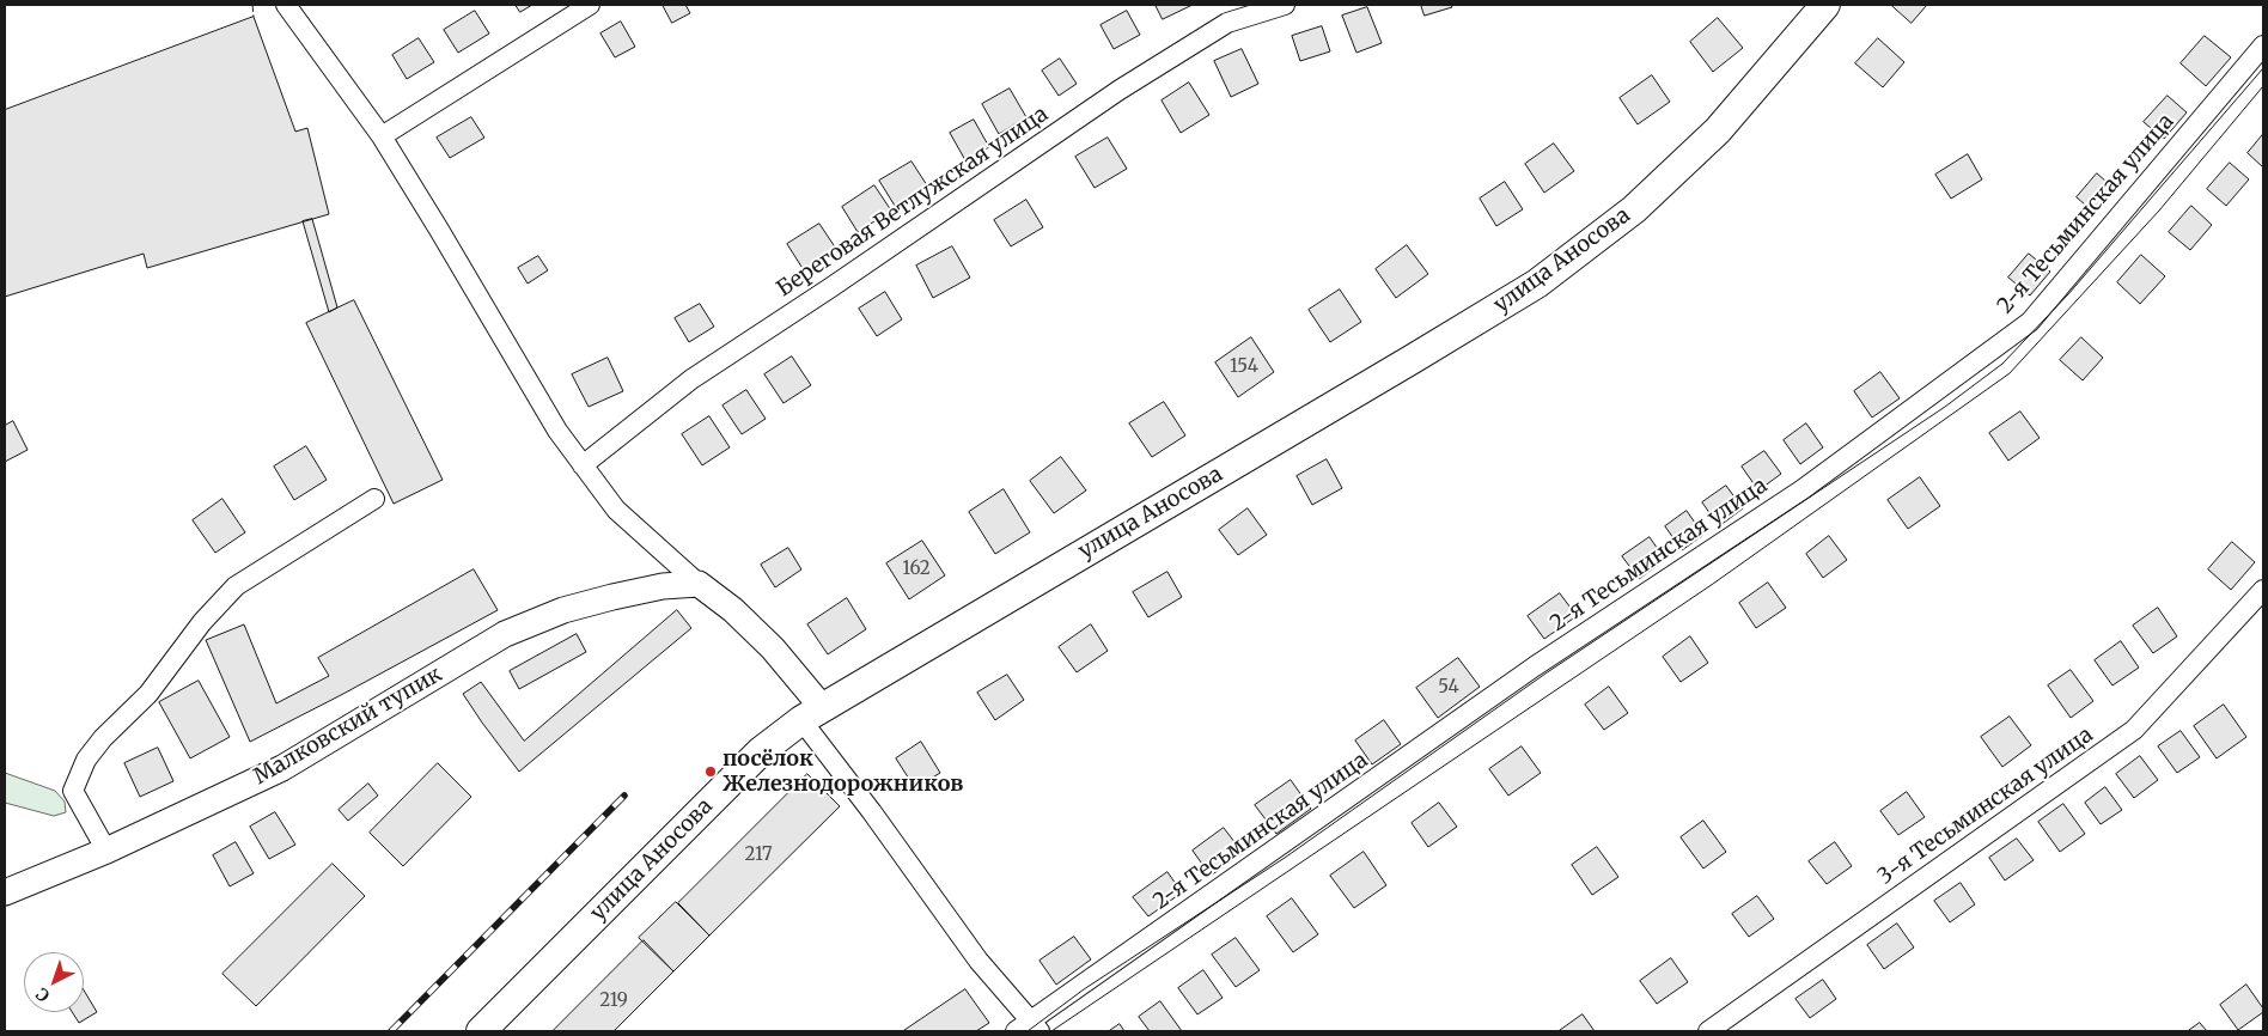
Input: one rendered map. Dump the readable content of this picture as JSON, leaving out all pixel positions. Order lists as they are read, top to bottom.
{
  "streets": {
    "main road": ["улица Аносова"],
    "street": [
      "Береговая Ветлужская улица",
      "2-я Тесьминская улица",
      "Малковский тупик",
      "3-я Тесьминская улица"
    ]
  },
  "places": ["посёлок Железнодорожников"],
  "house_numbers": [
    "154",
    "162",
    "54",
    "217",
    "219"
  ],
  "north": "bottom left"
}
